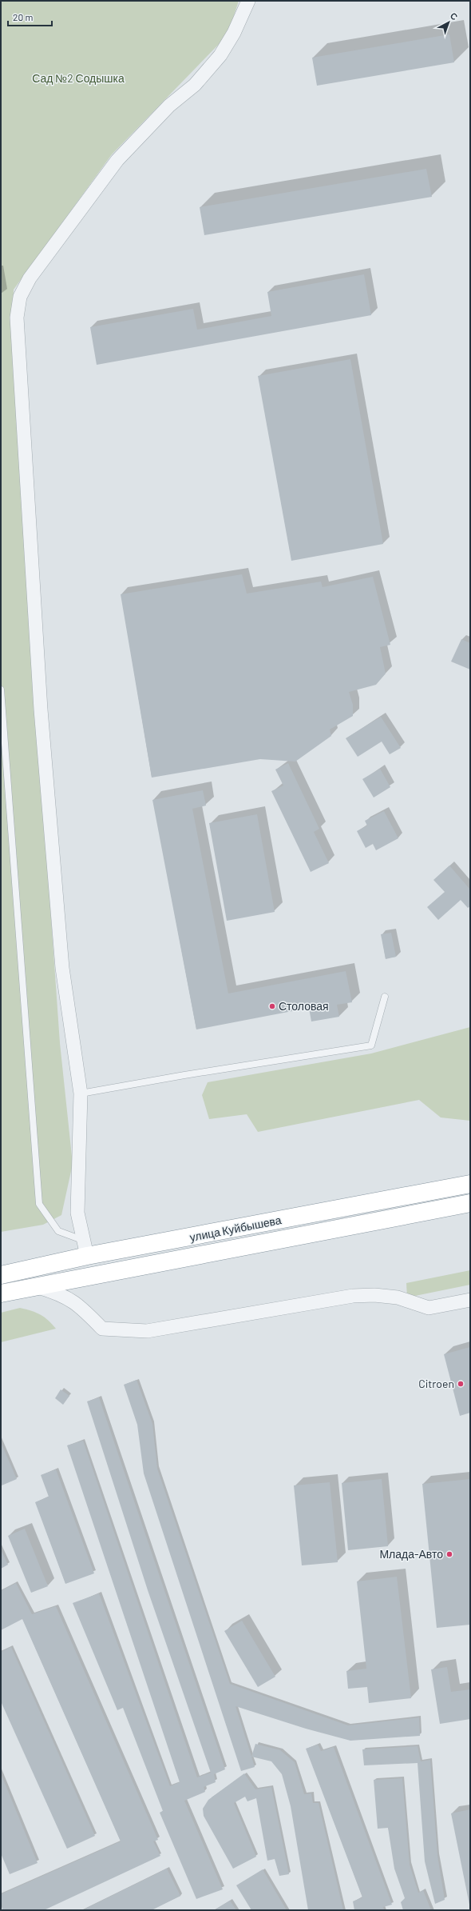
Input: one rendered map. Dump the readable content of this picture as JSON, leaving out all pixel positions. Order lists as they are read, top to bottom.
{
  "streets": {
    "highway": ["улица Куйбышева"]
  },
  "parks": ["Сад №2 Содышка"],
  "places": ["Столовая", "Citroen", "Млада-Авто"],
  "scale_bar": "20 m",
  "north": "top right"
}
